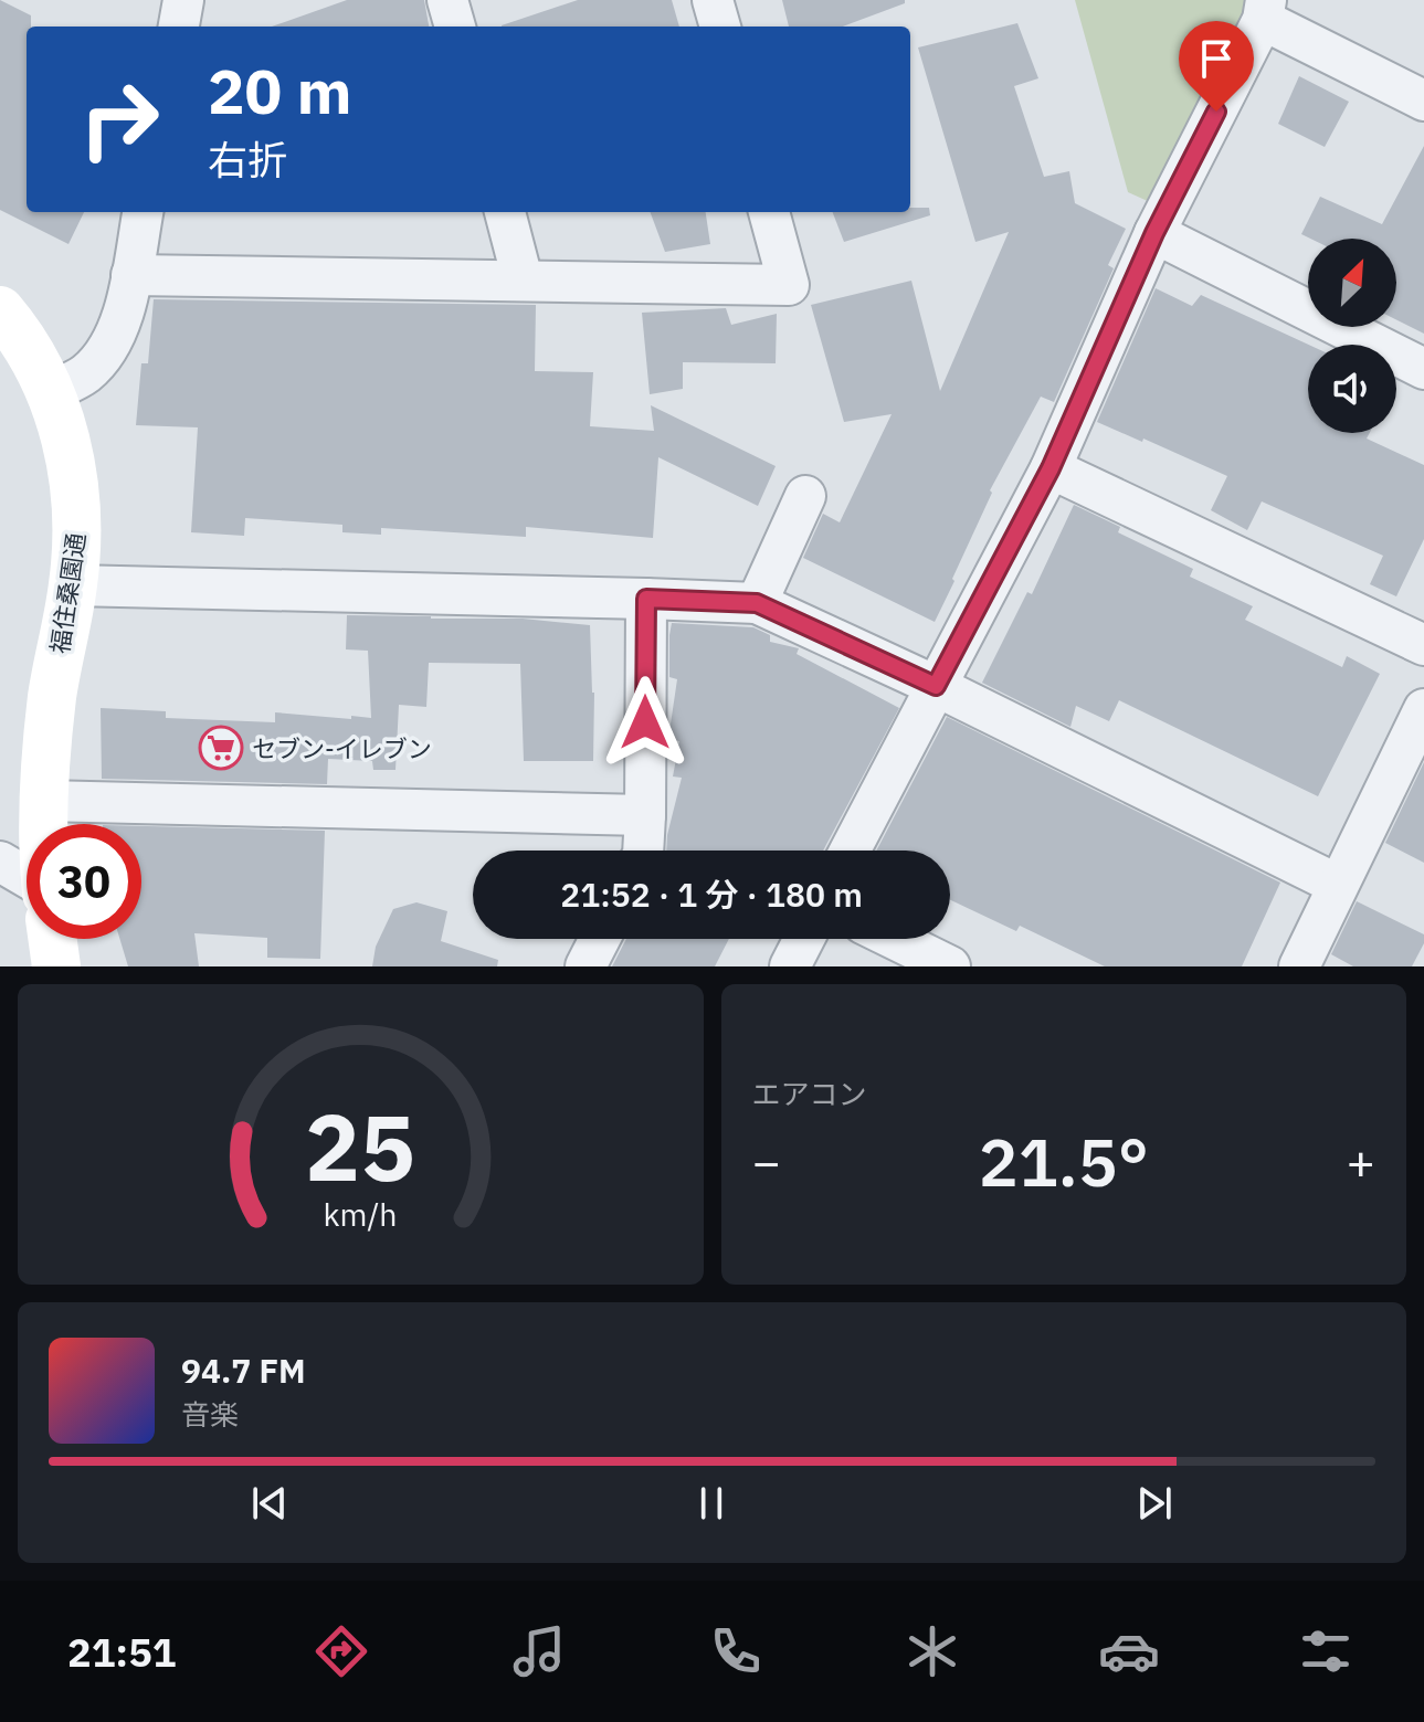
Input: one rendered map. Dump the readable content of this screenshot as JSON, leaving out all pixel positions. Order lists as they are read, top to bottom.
{
  "streets": {
    "street": ["福住桑園通"]
  },
  "places": {
    "supermarket": ["セブン-イレブン"]
  },
  "north": "top right",
  "page": {
    "turn": ["20 m", "右折"],
    "limit": "30",
    "trip": "21:52 · 1 分 · 180 m",
    "tile": "エアコン",
    "heat": ["−", "21.5°", "+"],
    "song": ["94.7 FM", "音楽"],
    "tabs": "21:51",
    "gauge": ["25", "km/h"]
  }
}
